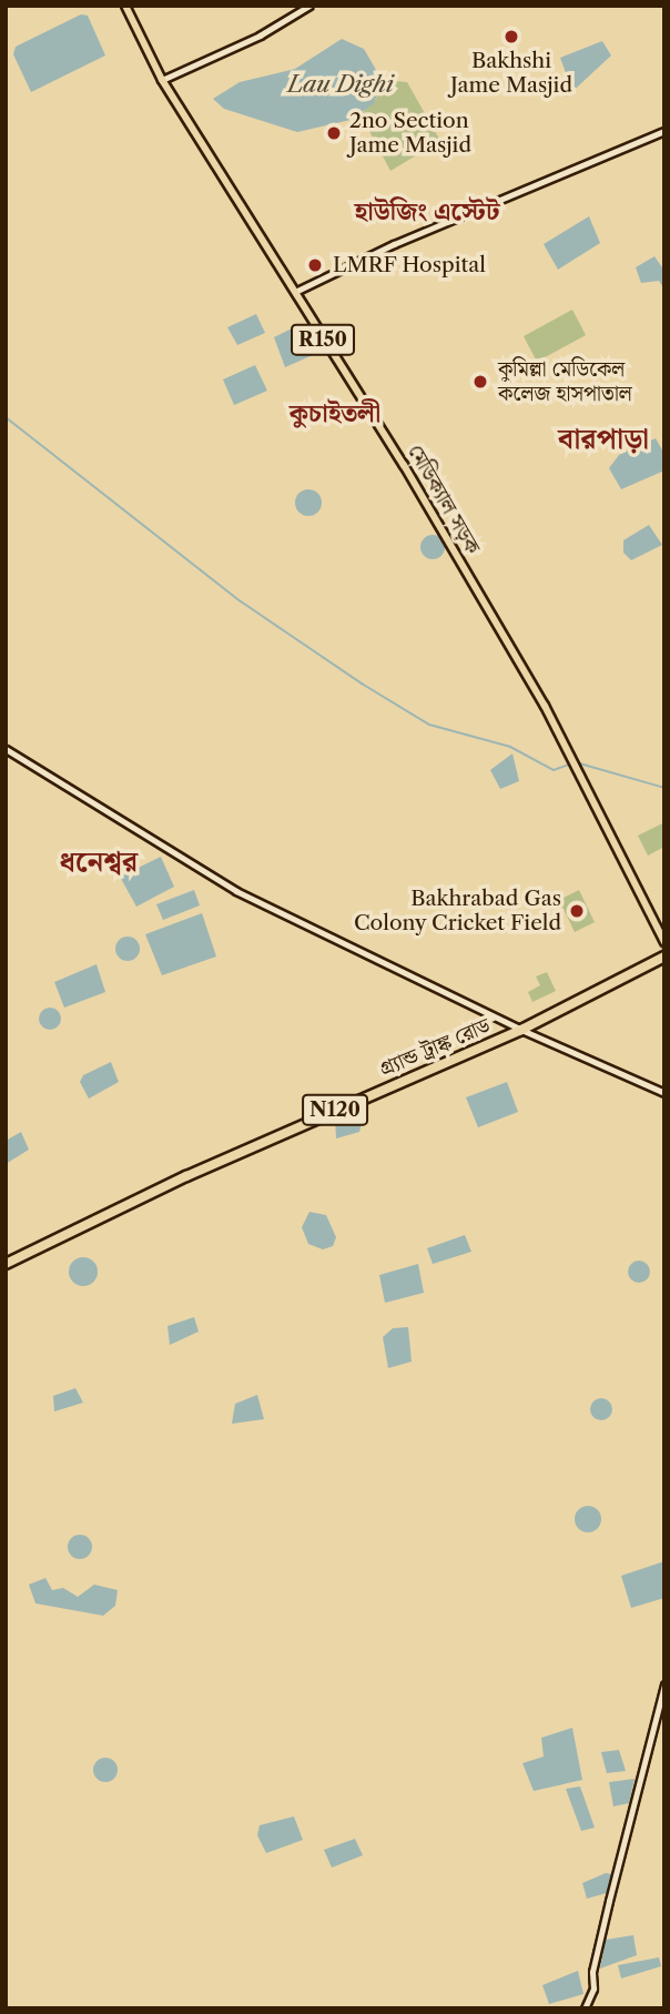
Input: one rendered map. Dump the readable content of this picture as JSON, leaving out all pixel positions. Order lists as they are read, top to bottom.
{
  "streets": {
    "highway": ["গ্র্যান্ড ট্রাঙ্ক রোড", "N120"],
    "main road": ["R150", "মেডিক্যাল সড়ক"]
  },
  "districts": [
    "হাউজিং এস্টেট",
    "কুচাইতলী",
    "বারপাড়া",
    "ধনেশ্বর"
  ],
  "water": ["Lau Dighi"],
  "places": [
    "Bakhshi Jame Masjid",
    "2no Section Jame Masjid",
    "LMRF Hospital",
    "কুমিল্লা মেডিকেল কলেজ হাসপাতাল",
    "Bakhrabad Gas Colony Cricket Field"
  ]
}
